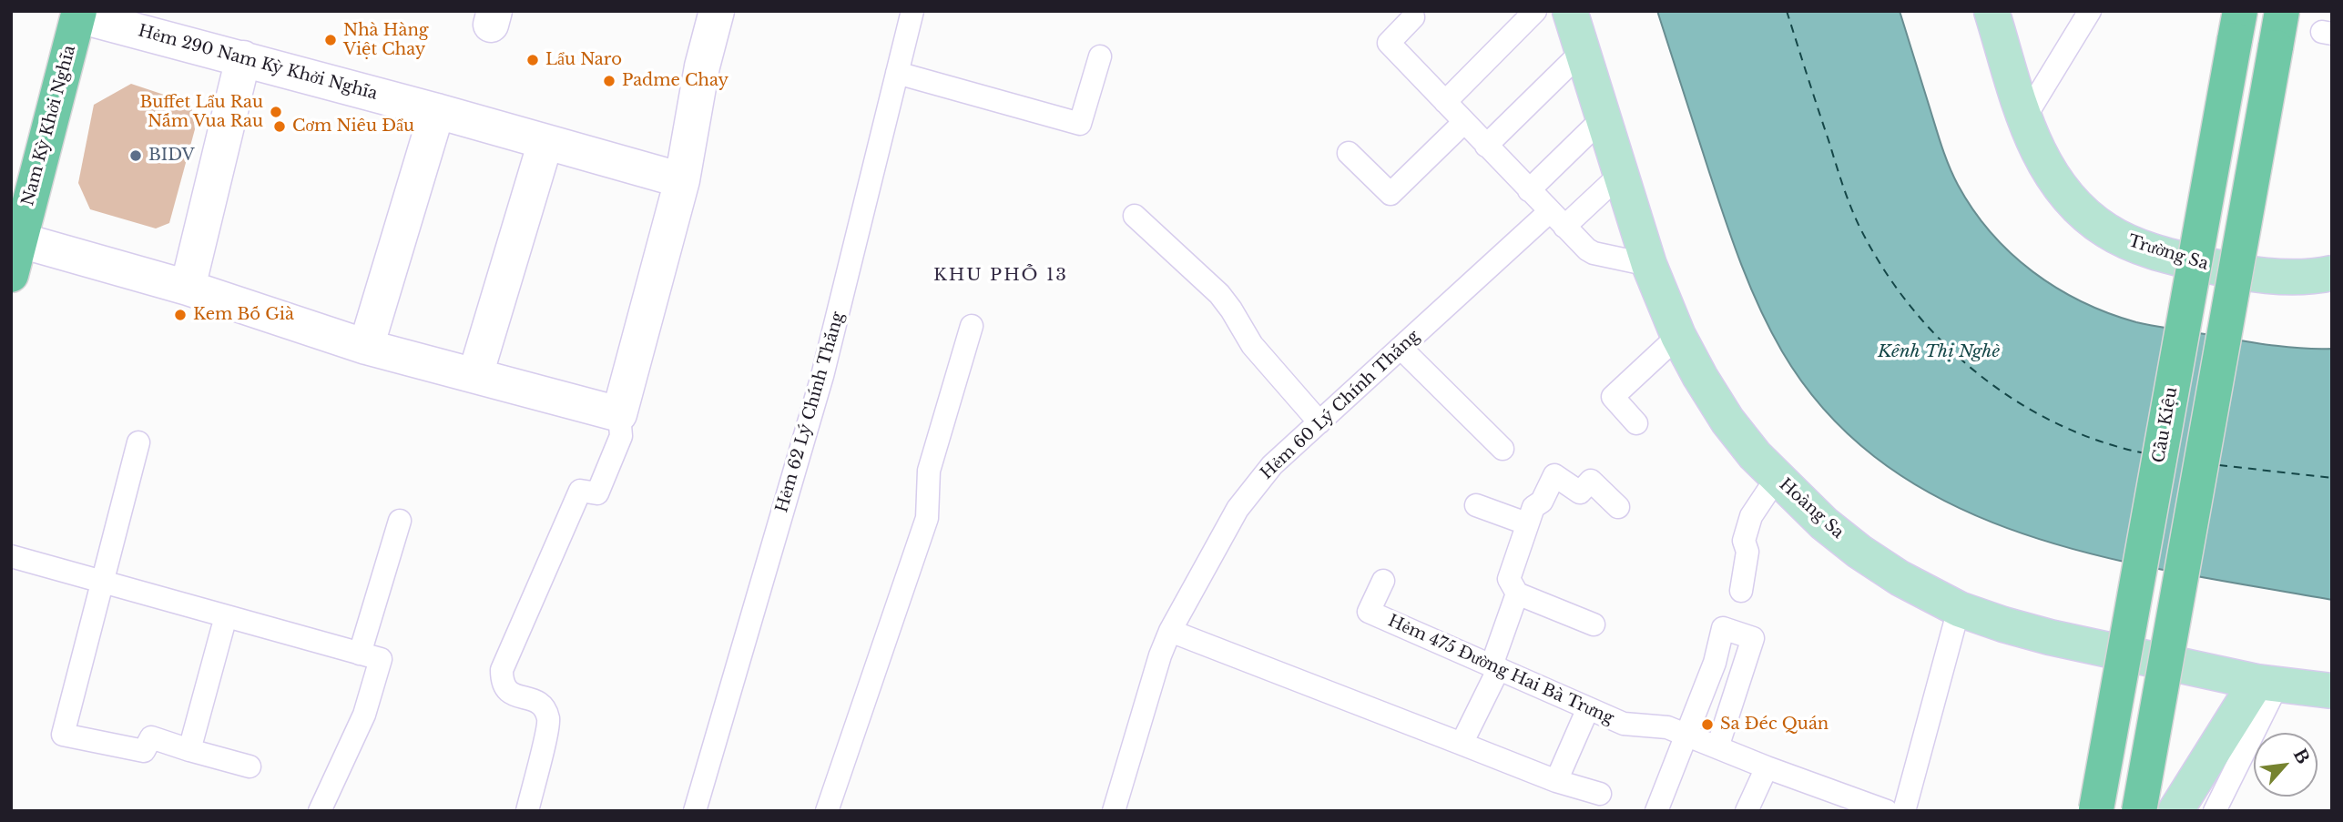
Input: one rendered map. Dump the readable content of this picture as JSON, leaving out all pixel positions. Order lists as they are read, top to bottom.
{
  "streets": {
    "main road": ["Nam Kỳ Khởi Nghĩa", "Cầu Kiệu"],
    "street": ["Hẻm 290 Nam Kỳ Khởi Nghĩa", "Trường Sa", "Hoàng Sa"],
    "lane": ["Hẻm 60 Lý Chính Thắng", "Hẻm 62 Lý Chính Thắng", "Hẻm 475 Đường Hai Bà Trưng"]
  },
  "crossings": [
    ["Hẻm 290 Nam Kỳ Khởi Nghĩa", "Nam Kỳ Khởi Nghĩa"],
    ["Hẻm 60 Lý Chính Thắng", "Hoàng Sa"]
  ],
  "districts": ["KHU PHỐ 13"],
  "water": ["Kênh Thị Nghè"],
  "places": [
    "Nhà Hàng Việt Chay",
    "Lẩu Naro",
    "Padme Chay",
    "Buffet Lẩu Rau Nấm Vua Rau",
    "Cơm Niêu Đẩu",
    "BIDV",
    "Kem Bố Già",
    "Sa Đéc Quán"
  ],
  "north": "top right"
}
